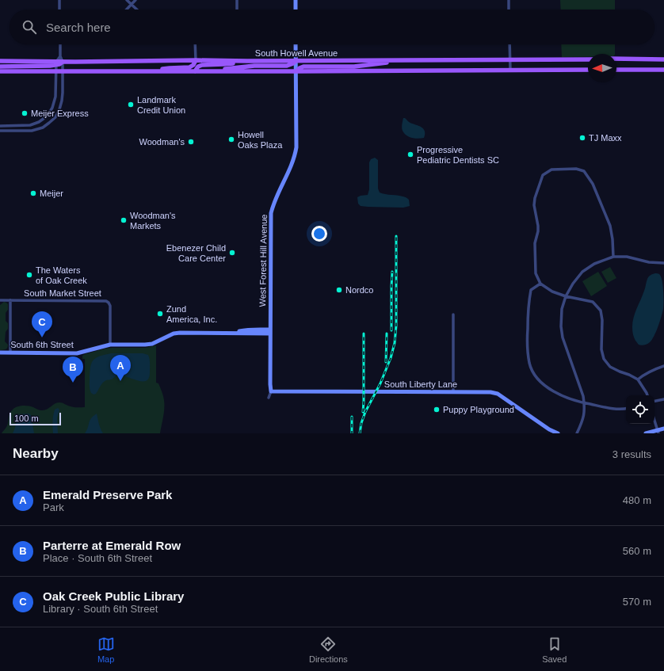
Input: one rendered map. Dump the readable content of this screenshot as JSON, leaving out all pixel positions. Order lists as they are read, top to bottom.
{
  "streets": {
    "main road": ["South Howell Avenue"],
    "street": [
      "West Forest Hill Avenue",
      "South Market Street",
      "South 6th Street",
      "South Liberty Lane"
    ]
  },
  "crossings": [
    ["South Howell Avenue", "West Forest Hill Avenue"],
    ["West Forest Hill Avenue", "South 6th Street"],
    ["West Forest Hill Avenue", "South Liberty Lane"],
    ["South Market Street", "South 6th Street"]
  ],
  "places": [
    "Landmark Credit Union",
    "Meijer Express",
    "TJ Maxx",
    "Howell Oaks Plaza",
    "Woodman's",
    "Progressive Pediatric Dentists SC",
    "Meijer",
    "Woodman's Markets",
    "Ebenezer Child Care Center",
    "The Waters of Oak Creek",
    "Nordco",
    "Zund America, Inc.",
    "Puppy Playground"
  ],
  "scale_bar": "100 m",
  "north": "left",
  "page": {
    "search": "Search here",
    "pins": ["C", "A", "B"],
    "scale": "100 m",
    "heading": ["Nearby", "3 results"],
    "list": [
      {
        "mark": "A",
        "name": "Emerald Preserve Park",
        "note": "Park",
        "value": "480 m"
      },
      {
        "mark": "B",
        "name": "Parterre at Emerald Row",
        "note": "Place · South 6th Street",
        "value": "560 m"
      },
      {
        "mark": "C",
        "name": "Oak Creek Public Library",
        "note": "Library · South 6th Street",
        "value": "570 m"
      }
    ],
    "nav": ["Map", "Directions", "Saved"]
  }
}
